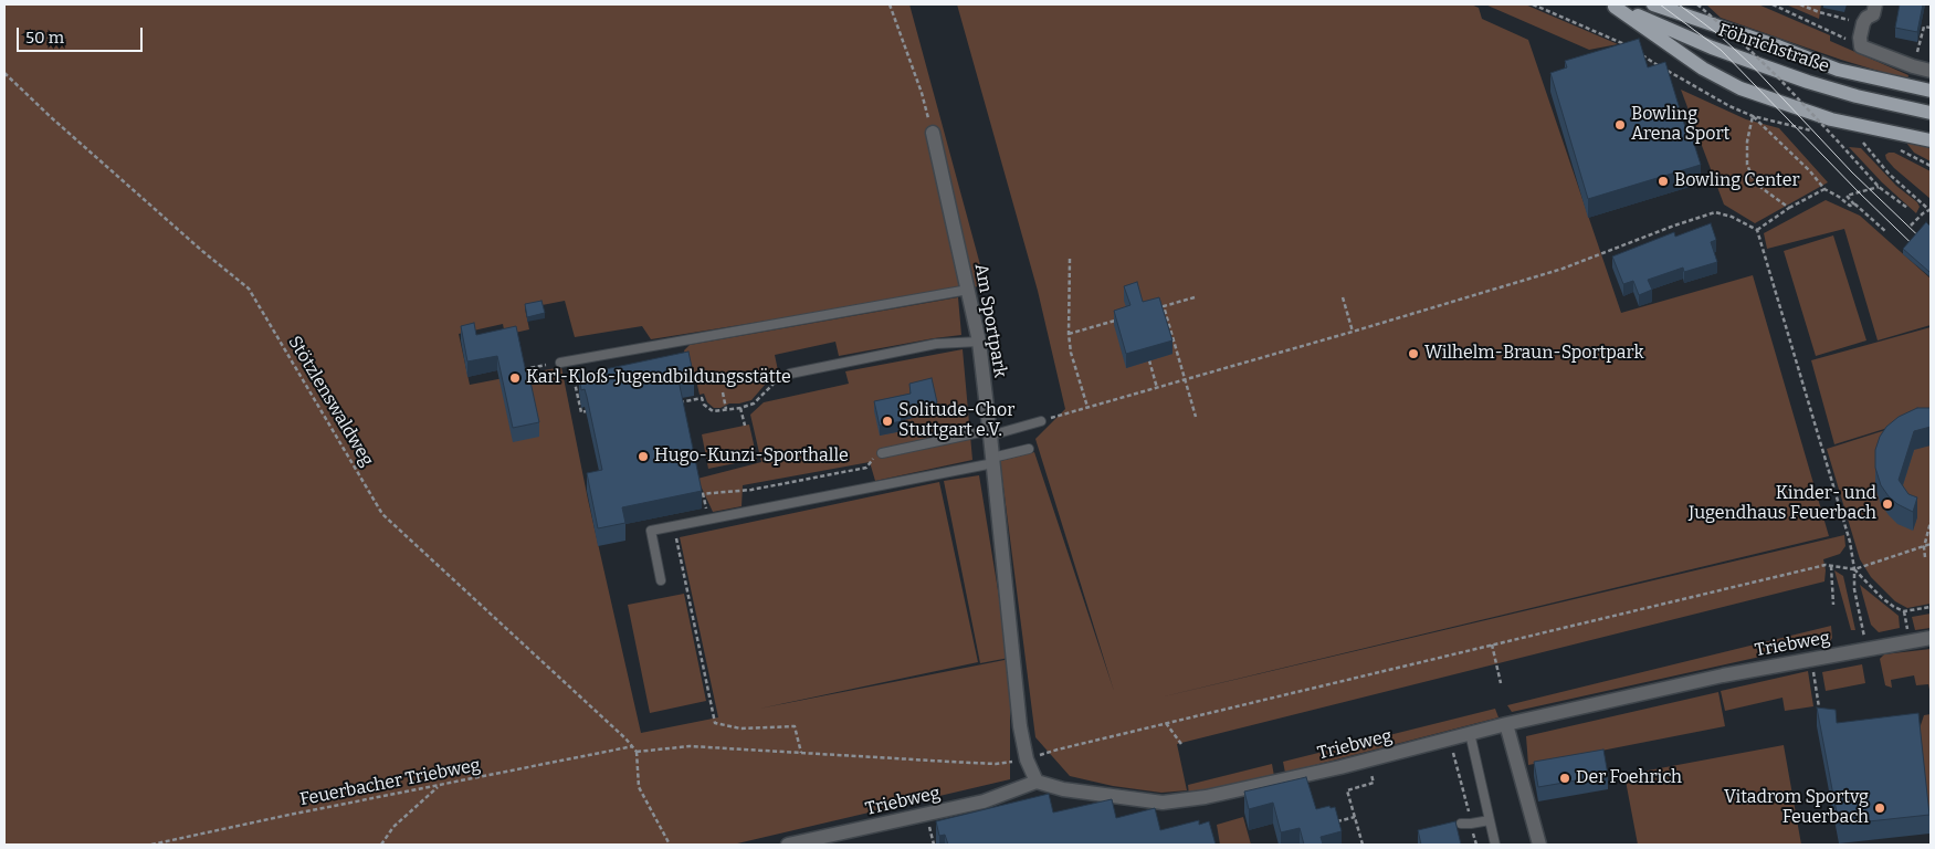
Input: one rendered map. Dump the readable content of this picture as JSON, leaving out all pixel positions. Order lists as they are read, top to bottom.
{
  "streets": {
    "main road": ["Föhrichstraße"],
    "street": ["Am Sportpark", "Triebweg"],
    "path": ["Stötzlenswaldweg", "Feuerbacher Triebweg"]
  },
  "crossings": [
    ["Am Sportpark", "Triebweg"],
    ["Stötzlenswaldweg", "Feuerbacher Triebweg"]
  ],
  "places": [
    "Bowling Arena Sport",
    "Bowling Center",
    "Wilhelm-Braun-Sportpark",
    "Karl-Kloß-Jugendbildungsstätte",
    "Solitude-Chor Stuttgart e.V.",
    "Hugo-Kunzi-Sporthalle",
    "Kinder- und Jugendhaus Feuerbach",
    "Der Foehrich",
    "Vitadrom Sportvg Feuerbach"
  ],
  "scale_bar": "50 m"
}
